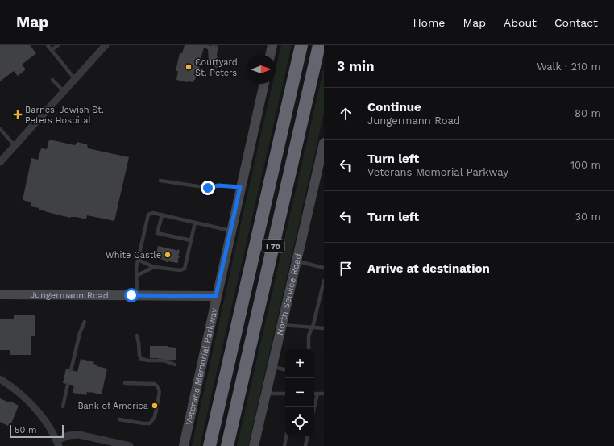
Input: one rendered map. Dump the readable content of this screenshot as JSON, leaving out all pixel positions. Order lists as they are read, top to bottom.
{
  "streets": {
    "highway": ["I 70"],
    "street": ["Jungermann Road", "North Service Road", "Veterans Memorial Parkway"]
  },
  "crossings": [
    ["Jungermann Road", "Veterans Memorial Parkway"]
  ],
  "places": {
    "other": ["Courtyard St. Peters", "White Castle", "Bank of America"],
    "health": ["Barnes-Jewish St. Peters Hospital"]
  },
  "scale_bar": "50 m",
  "north": "right",
  "page": {
    "header": "Map",
    "nav": [
      "Home",
      "Map",
      "About",
      "Contact"
    ],
    "heading": ["3 min", "Walk · 210 m"],
    "list": [
      ["Continue", "Jungermann Road", "80 m"],
      ["Turn left", "Veterans Memorial Parkway", "100 m"],
      ["Turn left", "30 m"],
      "Arrive at destination"
    ],
    "map_buttons": ["+", "−"],
    "scale": "50 m"
  }
}
